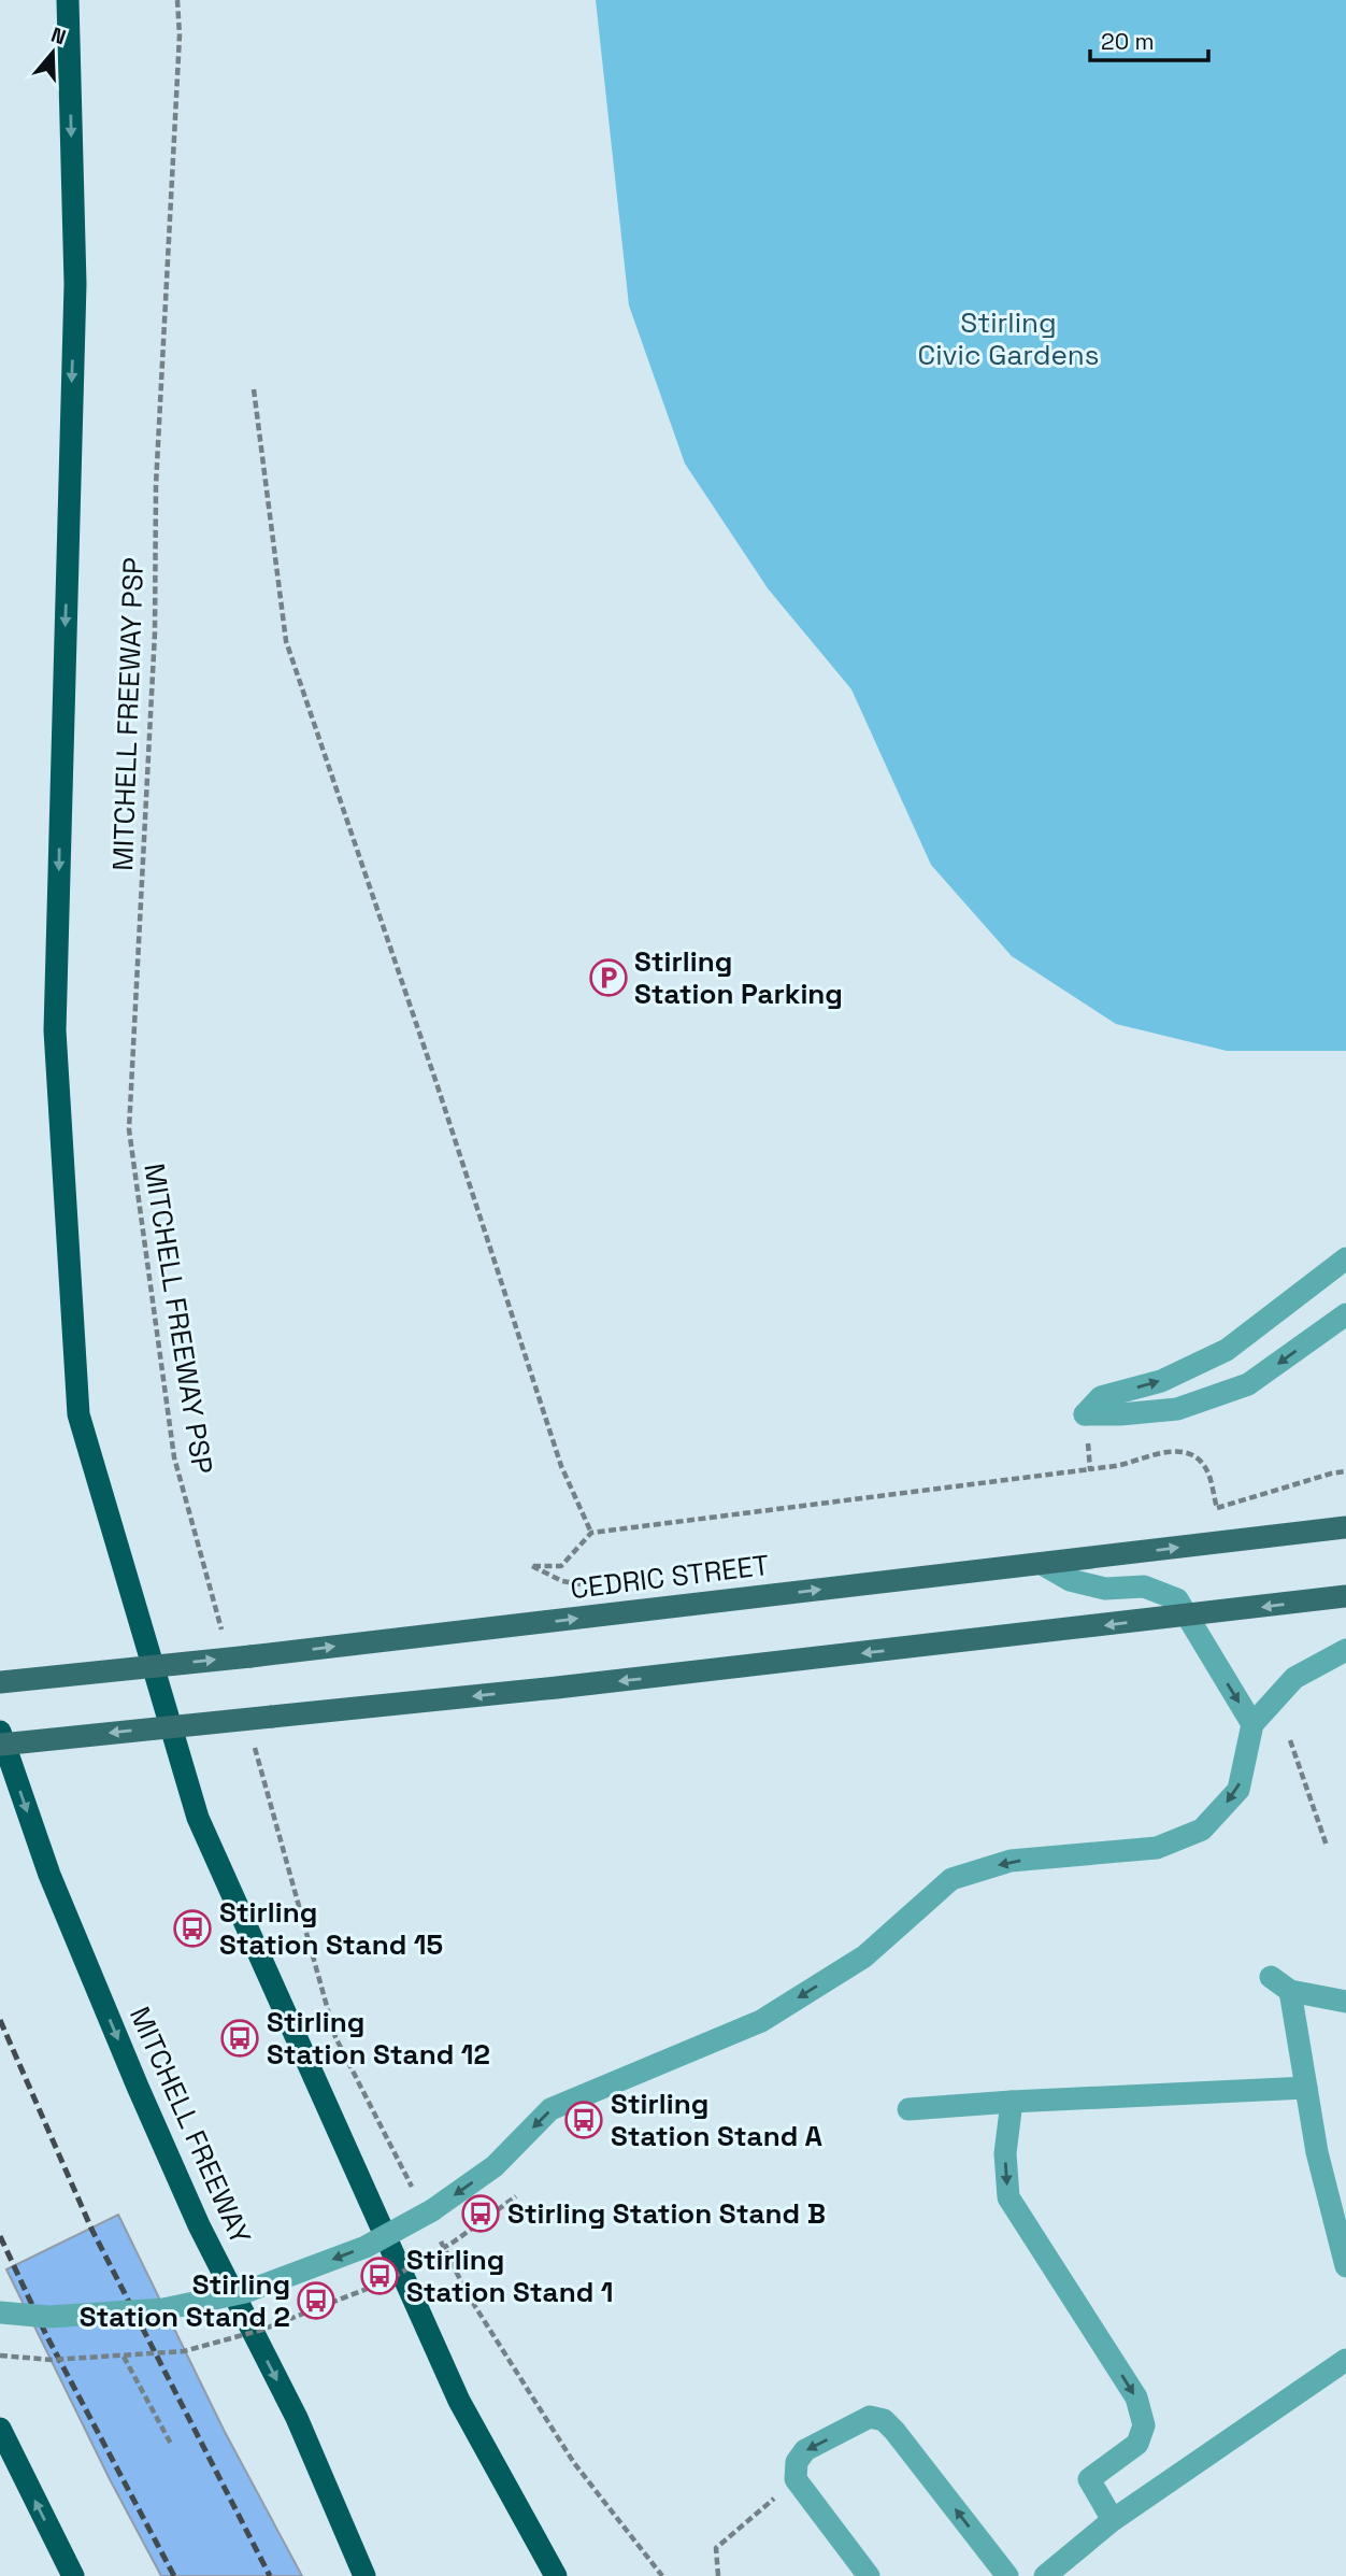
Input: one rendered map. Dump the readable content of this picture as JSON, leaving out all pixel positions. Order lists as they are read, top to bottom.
{
  "streets": {
    "highway": ["MITCHELL FREEWAY"],
    "main road": ["CEDRIC STREET"],
    "path": ["MITCHELL FREEWAY PSP"]
  },
  "parks": ["Stirling Civic Gardens"],
  "places": {
    "parking": ["Stirling Station Parking"],
    "bus stop": [
      "Stirling Station Stand 15",
      "Stirling Station Stand 12",
      "Stirling Station Stand A",
      "Stirling Station Stand B",
      "Stirling Station Stand 1",
      "Stirling Station Stand 2"
    ]
  },
  "scale_bar": "20 m",
  "north": "top"
}
